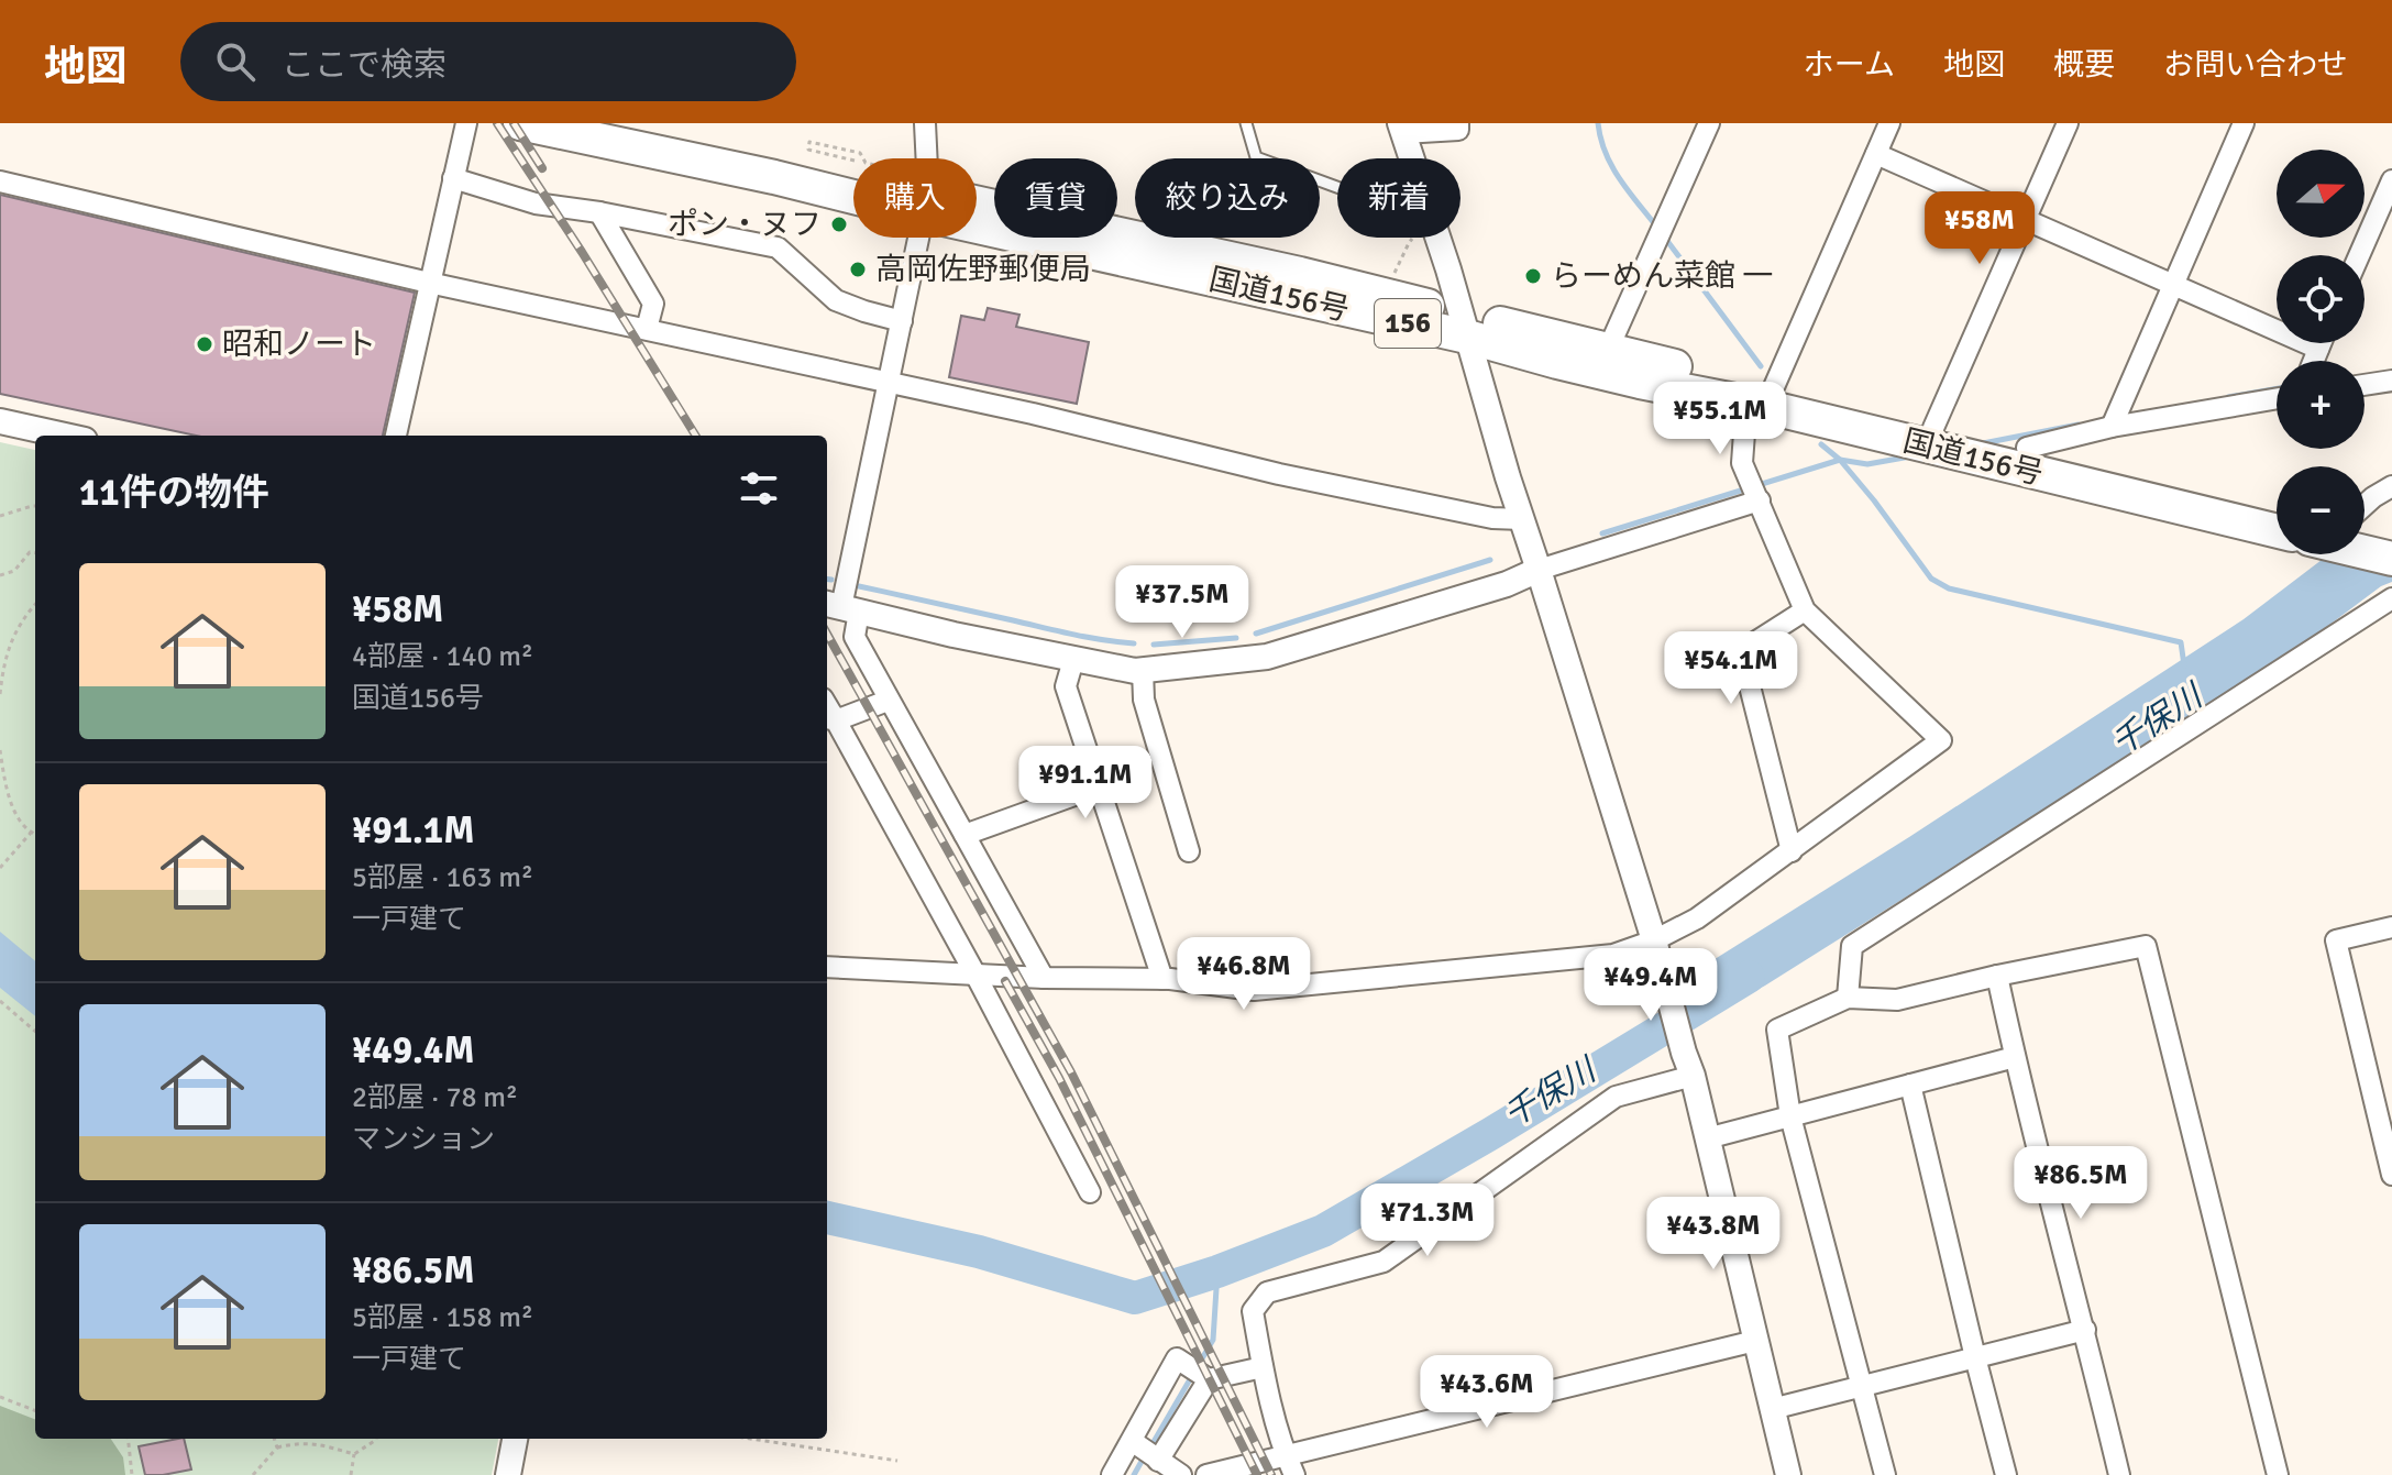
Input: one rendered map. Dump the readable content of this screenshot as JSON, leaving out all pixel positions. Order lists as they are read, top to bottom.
{
  "streets": {
    "highway": ["国道156号", "156"]
  },
  "water": ["千保川"],
  "places": [
    "ポン・ヌフ",
    "高岡佐野郵便局",
    "らーめん菜館 一",
    "昭和ノート"
  ],
  "north": "right",
  "page": {
    "header": "地図",
    "search": "ここで検索",
    "nav": [
      "ホーム",
      "地図",
      "概要",
      "お問い合わせ"
    ],
    "map_buttons": ["+", "−"],
    "chip": [
      "購入",
      "賃貸",
      "絞り込み",
      "新着"
    ],
    "price": [
      "¥58M",
      "¥55.1M",
      "¥37.5M",
      "¥54.1M",
      "¥91.1M",
      "¥46.8M",
      "¥49.4M",
      "¥86.5M",
      "¥71.3M",
      "¥43.8M",
      "¥43.6M"
    ],
    "heading": "11件の物件",
    "list": [
      {
        "name": "¥58M",
        "note": "4部屋 · 140 m² · 国道156号"
      },
      {
        "name": "¥91.1M",
        "note": "5部屋 · 163 m² · 一戸建て"
      },
      {
        "name": "¥49.4M",
        "note": "2部屋 · 78 m² · マンション"
      },
      {
        "name": "¥86.5M",
        "note": "5部屋 · 158 m² · 一戸建て"
      }
    ]
  }
}
